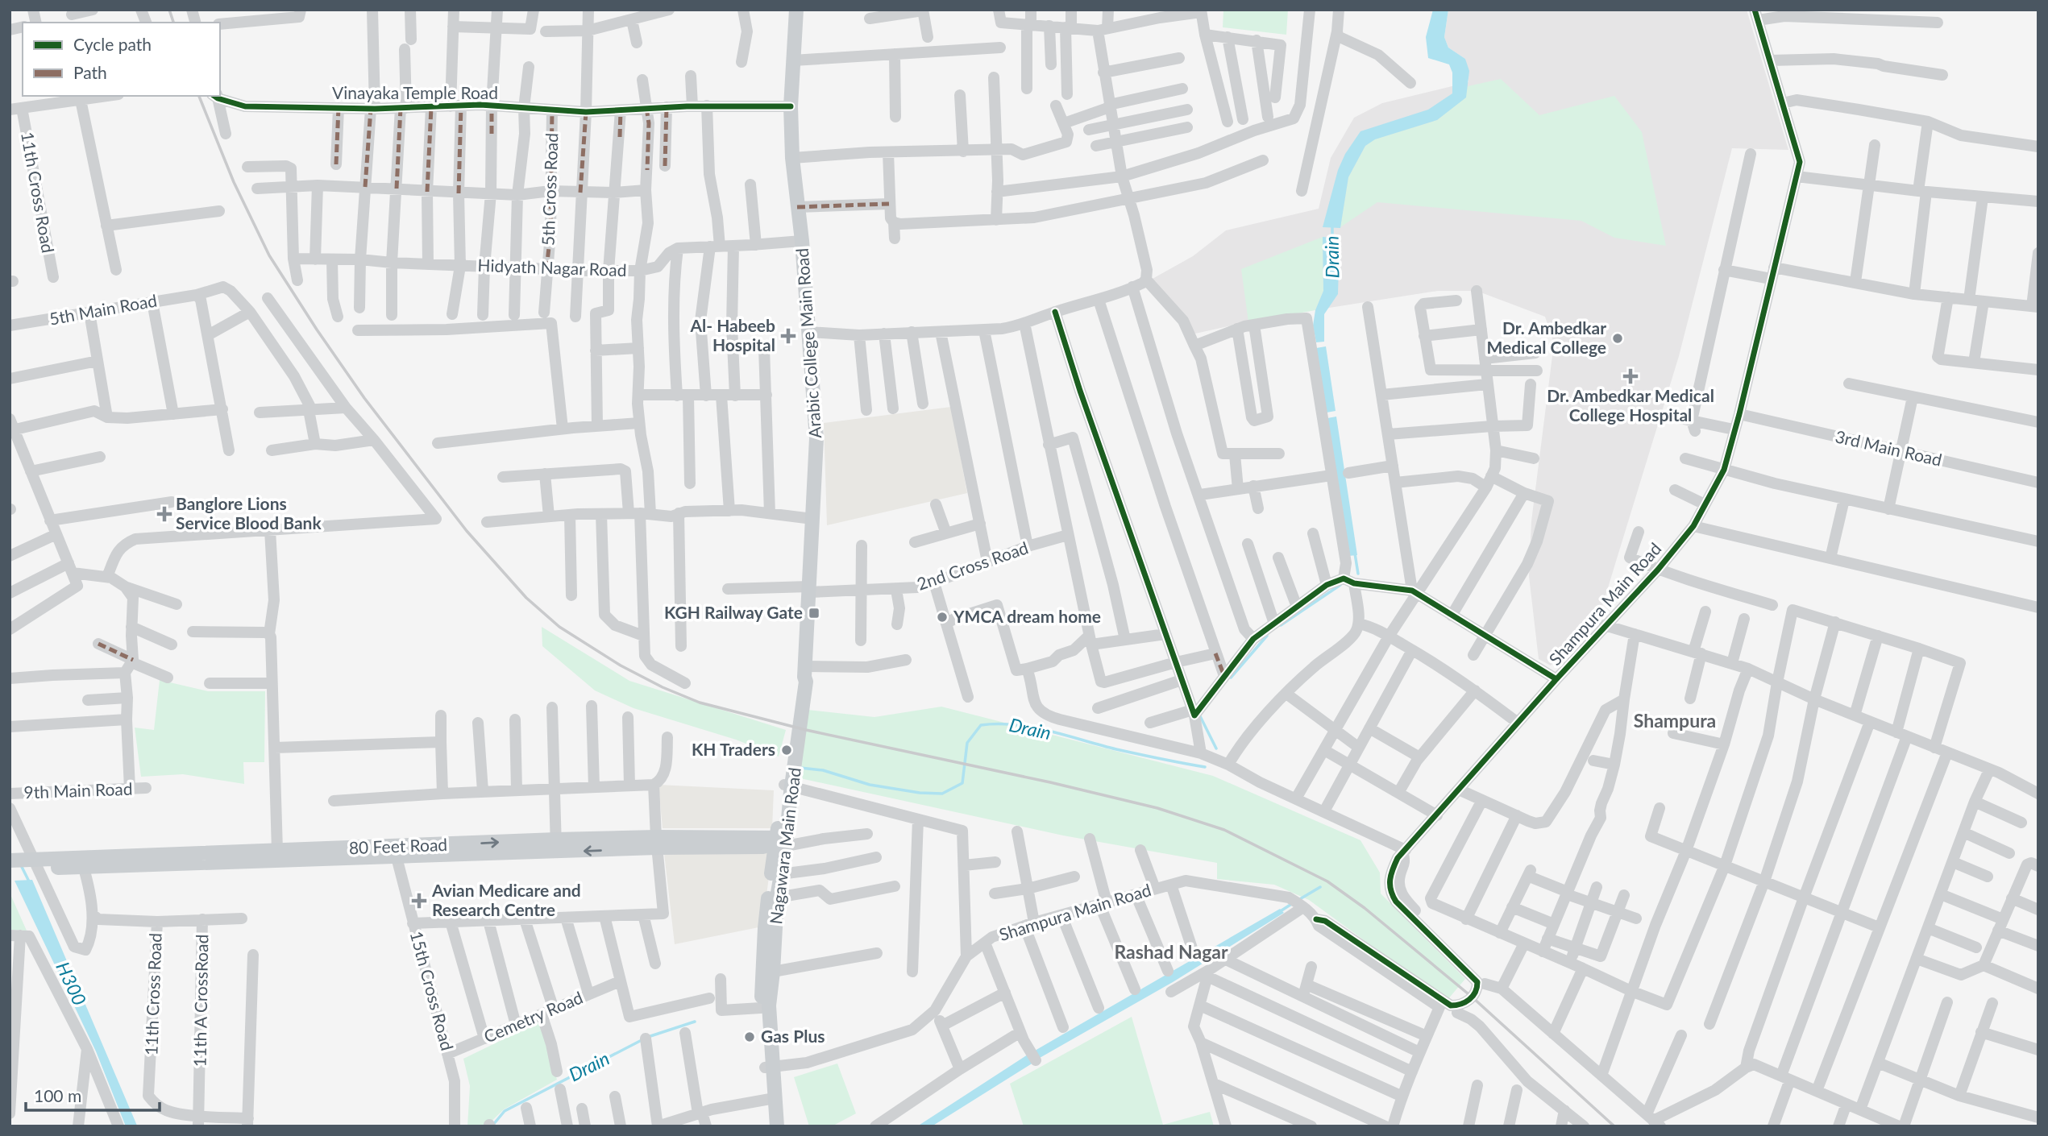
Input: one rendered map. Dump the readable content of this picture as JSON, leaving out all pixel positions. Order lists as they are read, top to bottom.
{
  "streets": {
    "main road": ["Arabic College Main Road", "Nagawara Main Road", "80 Feet Road"],
    "street": [
      "Vinayaka Temple Road",
      "5th Cross Road",
      "11th Cross Road",
      "Hidyath Nagar Road",
      "5th Main Road",
      "3rd Main Road",
      "2nd Cross Road",
      "Shampura Main Road",
      "9th Main Road",
      "15th Cross Road",
      "11th A CrossRoad",
      "Cemetry Road"
    ]
  },
  "crossings": [
    ["Vinayaka Temple Road", "5th Cross Road"],
    ["Vinayaka Temple Road", "Arabic College Main Road"],
    ["5th Cross Road", "Hidyath Nagar Road"],
    ["11th Cross Road", "11th A CrossRoad"],
    ["Arabic College Main Road", "2nd Cross Road"],
    ["Arabic College Main Road", "Nagawara Main Road"],
    ["3rd Main Road", "Shampura Main Road"],
    ["Shampura Main Road", "Nagawara Main Road"],
    ["Nagawara Main Road", "80 Feet Road"],
    ["80 Feet Road", "15th Cross Road"],
    ["15th Cross Road", "Cemetry Road"]
  ],
  "districts": ["Shampura", "Rashad Nagar"],
  "water": ["Drain", "H300"],
  "places": {
    "health": [
      "Al- Habeeb Hospital",
      "Dr. Ambedkar Medical College Hospital",
      "Banglore Lions Service Blood Bank",
      "Avian Medicare and Research Centre"
    ],
    "other": [
      "Dr. Ambedkar Medical College",
      "YMCA dream home",
      "KH Traders",
      "Gas Plus"
    ],
    "transit": ["KGH Railway Gate"]
  },
  "legend": ["Cycle path", "Path"],
  "scale_bar": "100 m"
}
